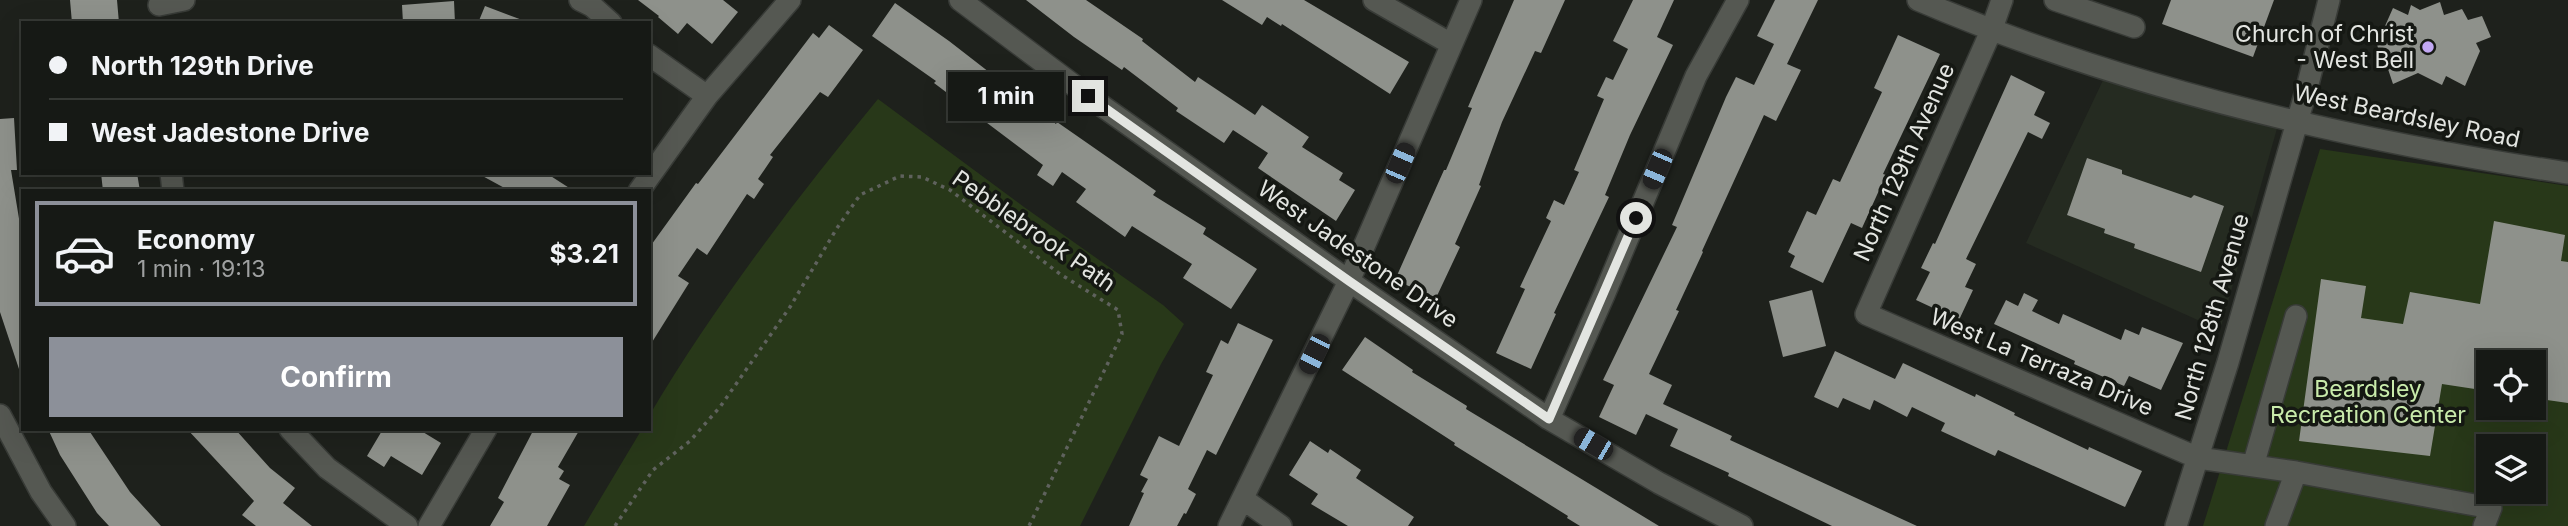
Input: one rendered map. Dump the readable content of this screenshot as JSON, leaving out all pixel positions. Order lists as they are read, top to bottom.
{
  "streets": {
    "street": [
      "West Beardsley Road",
      "North 129th Avenue",
      "West Jadestone Drive",
      "North 128th Avenue",
      "West La Terraza Drive"
    ],
    "path": ["Pebblebrook Path"]
  },
  "crossings": [
    ["West Beardsley Road", "North 129th Avenue"],
    ["West Beardsley Road", "North 128th Avenue"],
    ["North 129th Avenue", "West La Terraza Drive"],
    ["North 128th Avenue", "West La Terraza Drive"]
  ],
  "parks": ["Beardsley Recreation Center"],
  "places": ["Church of Christ - West Bell"],
  "page": {
    "banner": ["North 129th Drive", "West Jadestone Drive"],
    "bubble": "1 min",
    "list": [
      {
        "name": "Economy",
        "note": "1 min · 19:13",
        "value": "$3.21"
      }
    ],
    "buttons": "Confirm"
  }
}
